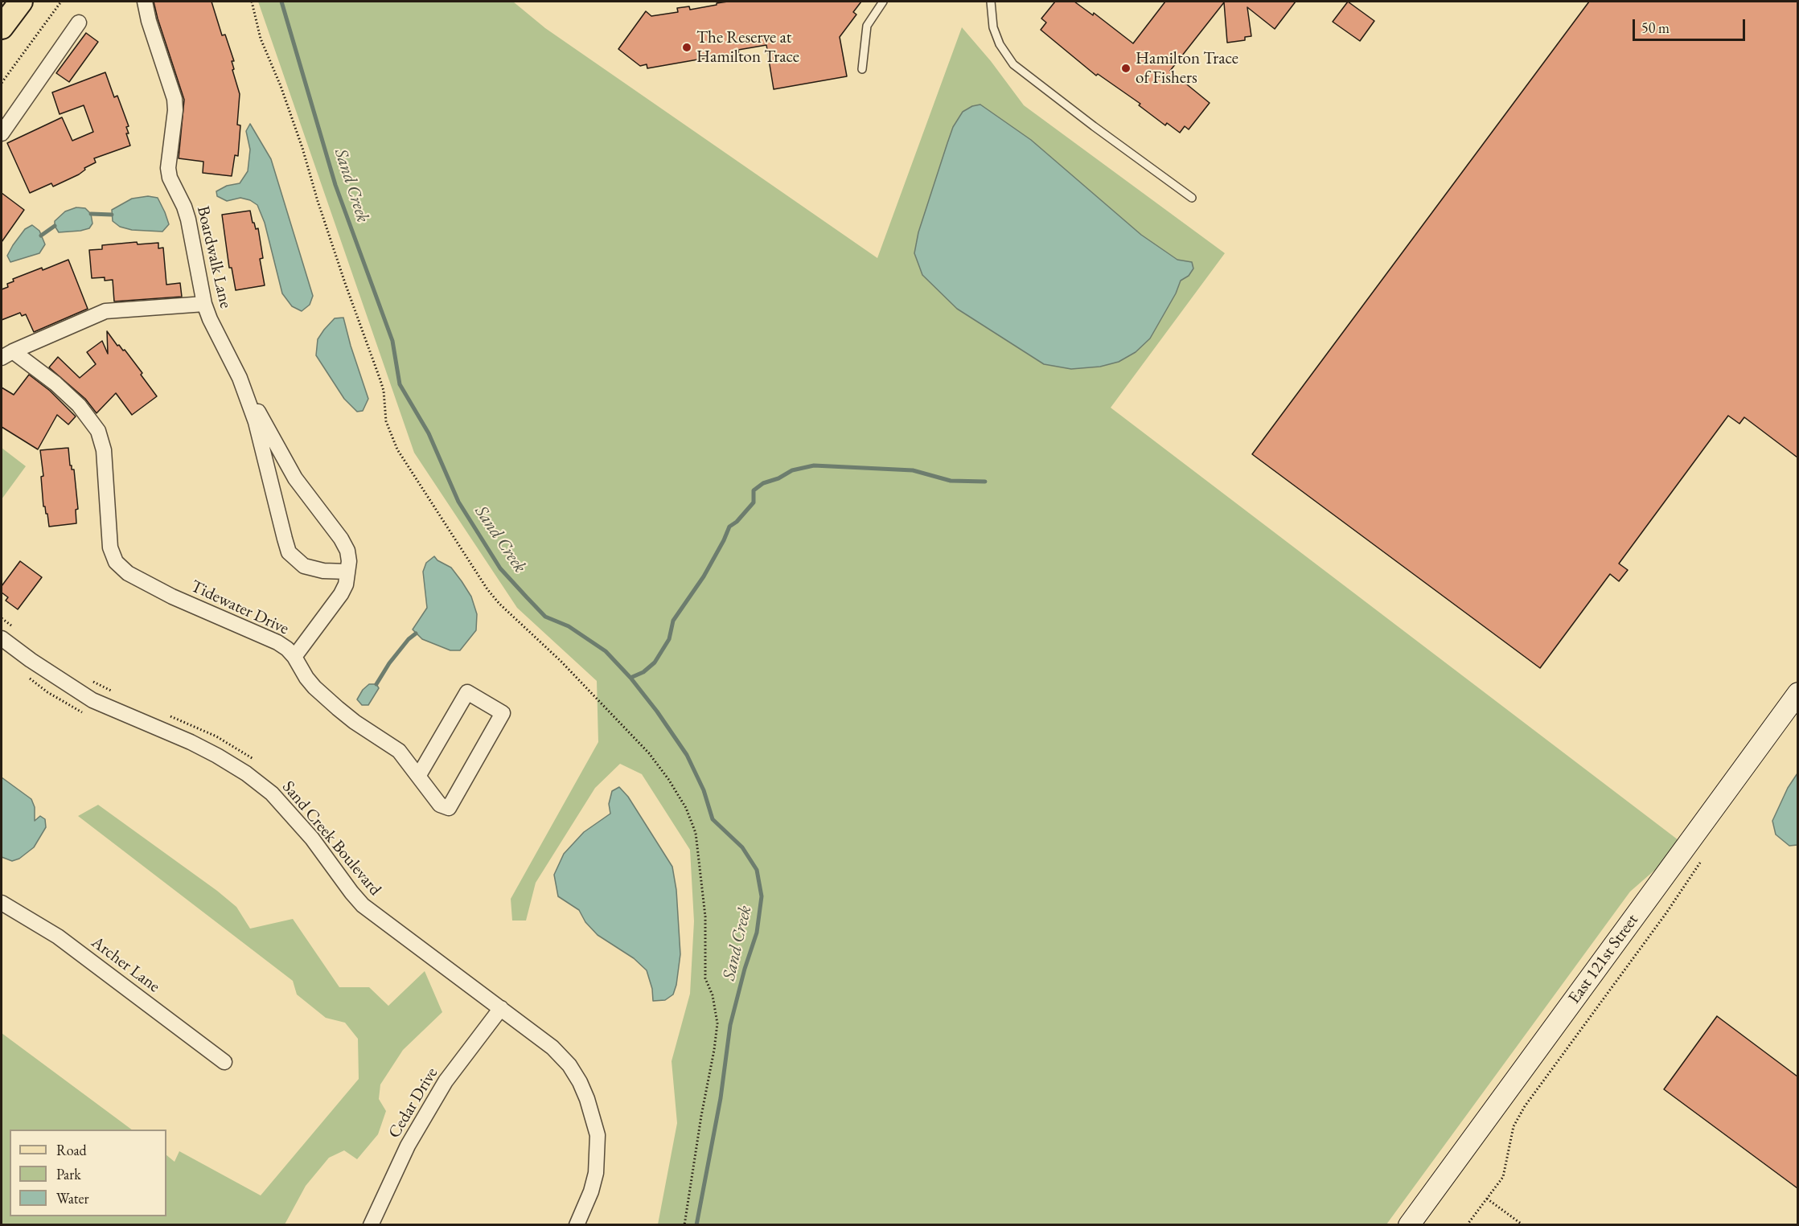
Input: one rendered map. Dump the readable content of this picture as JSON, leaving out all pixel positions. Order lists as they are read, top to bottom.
{
  "streets": {
    "street": [
      "Boardwalk Lane",
      "Tidewater Drive",
      "Sand Creek Boulevard",
      "East 121st Street",
      "Archer Lane",
      "Cedar Drive"
    ]
  },
  "crossings": [
    ["Boardwalk Lane", "Tidewater Drive"],
    ["Sand Creek Boulevard", "Cedar Drive"]
  ],
  "water": ["Sand Creek"],
  "places": ["The Reserve at Hamilton Trace", "Hamilton Trace of Fishers"],
  "legend": ["Road", "Park", "Water"],
  "scale_bar": "50 m"
}
